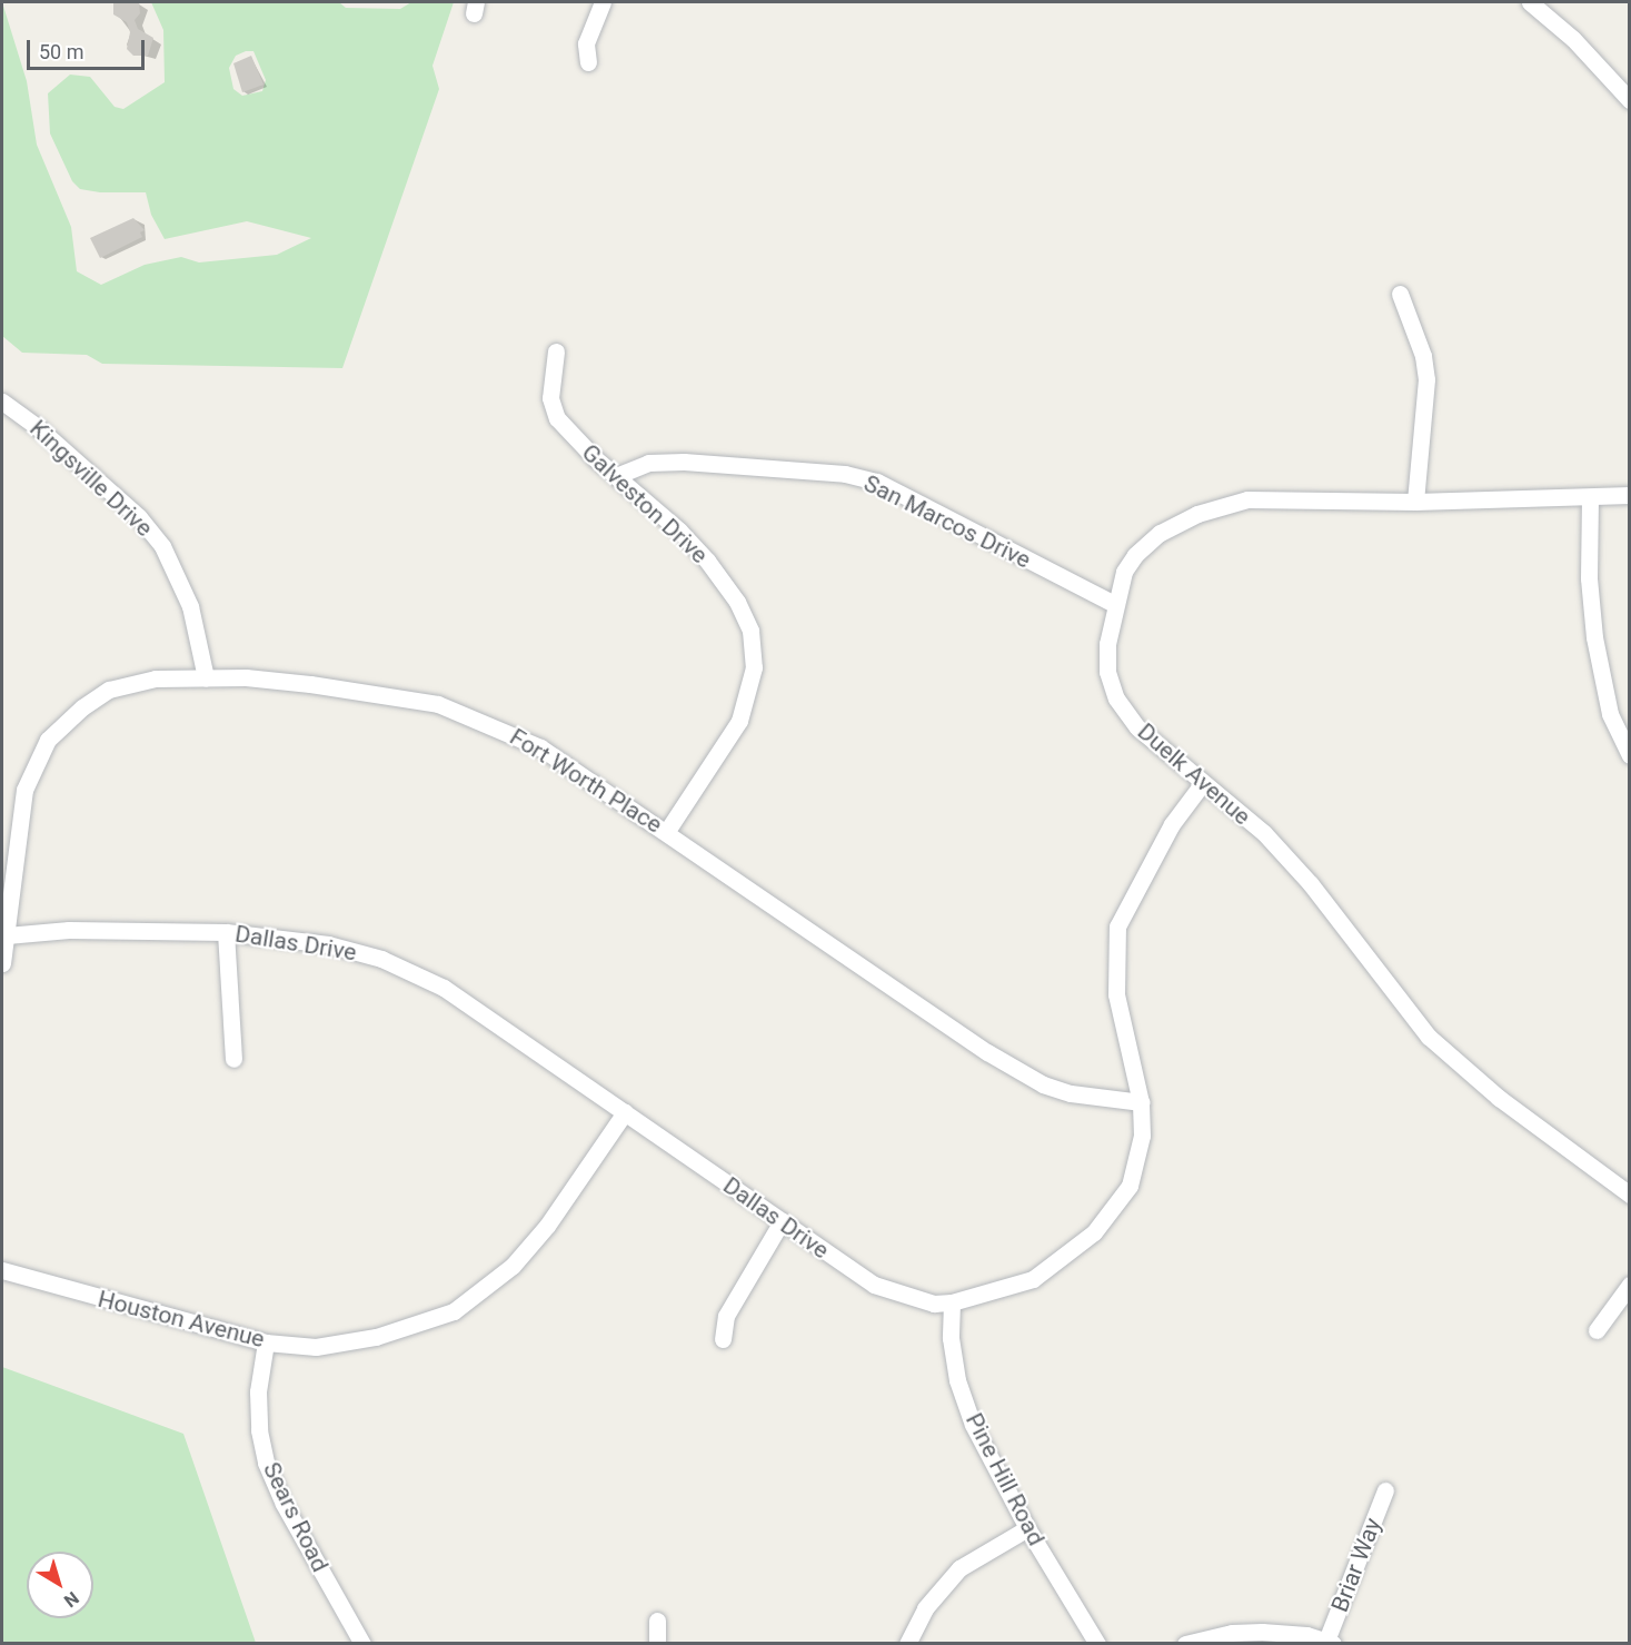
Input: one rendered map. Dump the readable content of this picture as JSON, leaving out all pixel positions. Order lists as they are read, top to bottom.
{
  "streets": {
    "street": [
      "Kingsville Drive",
      "Galveston Drive",
      "San Marcos Drive",
      "Duelk Avenue",
      "Fort Worth Place",
      "Dallas Drive",
      "Houston Avenue",
      "Pine Hill Road",
      "Sears Road",
      "Briar Way"
    ]
  },
  "crossings": [
    ["Kingsville Drive", "Fort Worth Place"],
    ["Galveston Drive", "San Marcos Drive"],
    ["Galveston Drive", "Fort Worth Place"],
    ["San Marcos Drive", "Duelk Avenue"],
    ["Duelk Avenue", "Dallas Drive"],
    ["Fort Worth Place", "Dallas Drive"],
    ["Dallas Drive", "Houston Avenue"],
    ["Dallas Drive", "Pine Hill Road"],
    ["Houston Avenue", "Sears Road"]
  ],
  "scale_bar": "50 m",
  "north": "bottom right"
}
